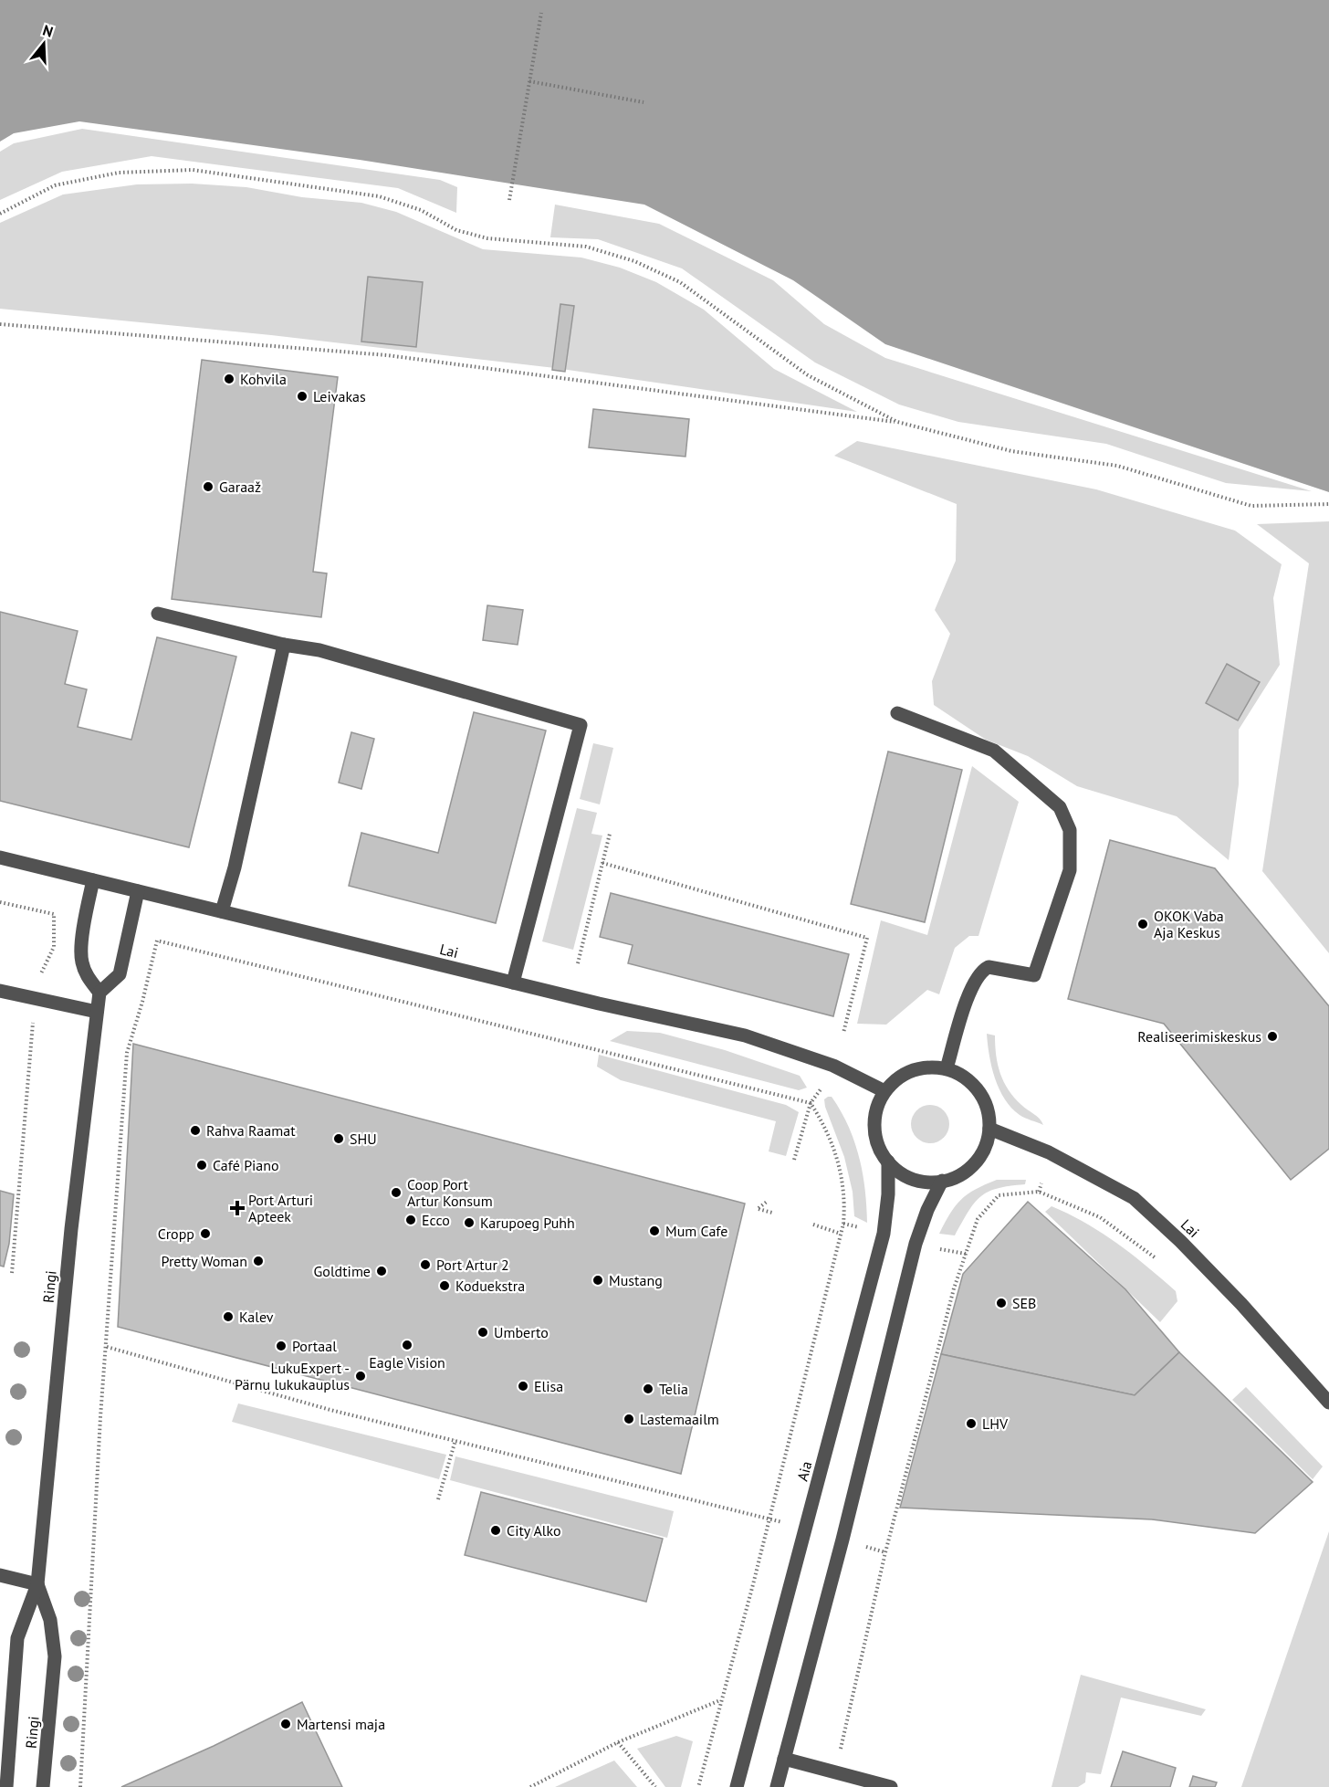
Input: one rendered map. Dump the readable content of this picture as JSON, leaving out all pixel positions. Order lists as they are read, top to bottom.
{
  "streets": {
    "street": ["Lai", "Ringi", "Aia"]
  },
  "crossings": [
    ["Lai", "Aia"]
  ],
  "places": {
    "other": [
      "Kohvila",
      "Leivakas",
      "Garaaž",
      "OKOK Vaba Aja Keskus",
      "Realiseerimiskeskus",
      "Rahva Raamat",
      "SHU",
      "Café Piano",
      "Coop Port Artur Konsum",
      "Ecco",
      "Karupoeg Puhh",
      "Mum Cafe",
      "Cropp",
      "Pretty Woman",
      "Port Artur 2",
      "Goldtime",
      "Mustang",
      "Koduekstra",
      "SEB",
      "Kalev",
      "Umberto",
      "Eagle Vision",
      "Portaal",
      "LukuExpert - Pärnu lukukauplus",
      "Elisa",
      "Telia",
      "Lastemaailm",
      "LHV",
      "City Alko",
      "Martensi maja"
    ],
    "health": ["Port Arturi Apteek"]
  },
  "north": "top"
}
